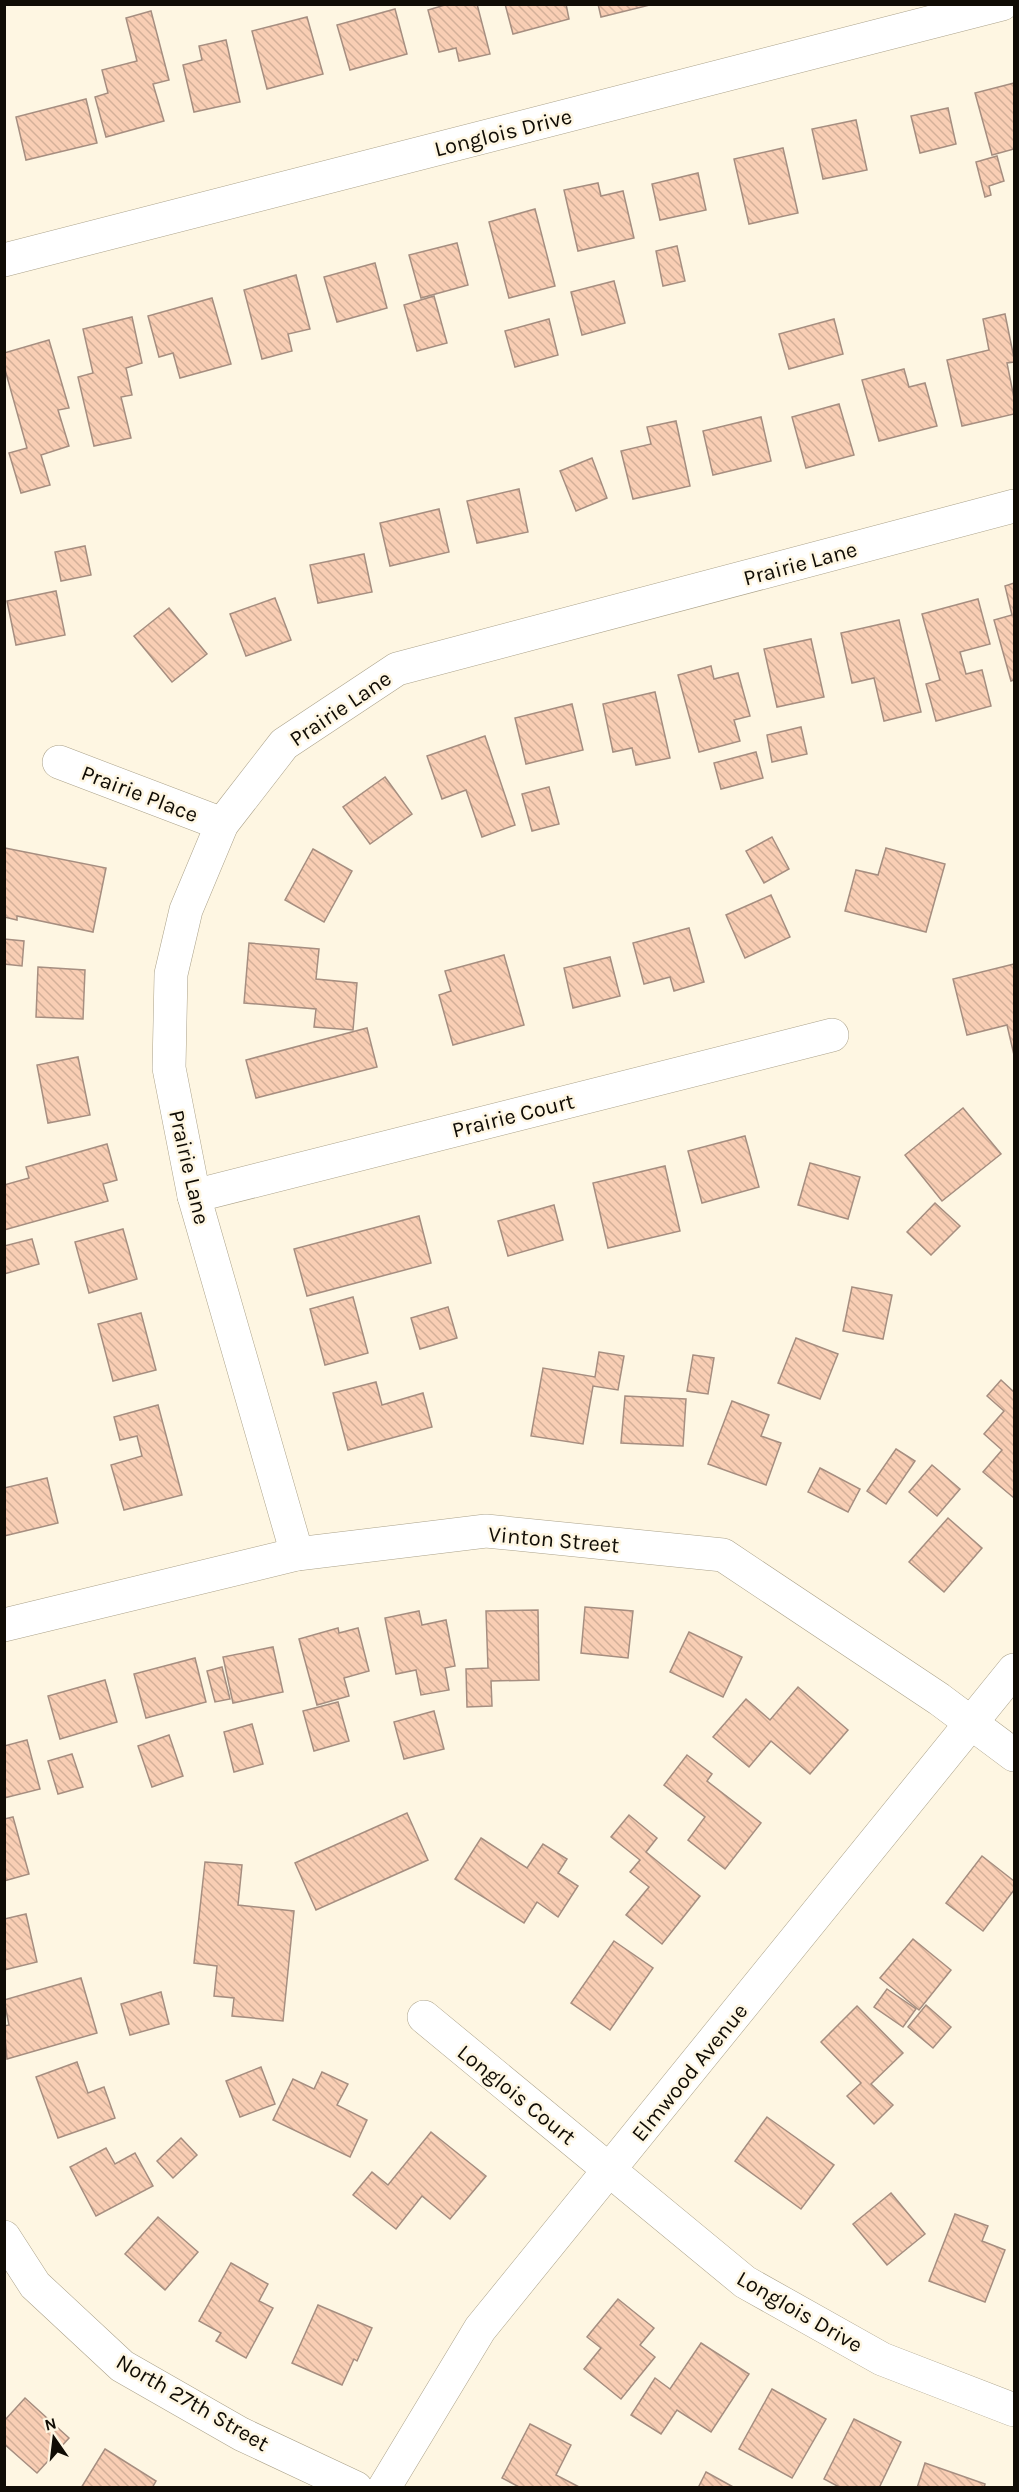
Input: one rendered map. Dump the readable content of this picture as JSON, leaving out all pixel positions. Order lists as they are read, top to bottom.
{
  "streets": {
    "street": [
      "Longlois Drive",
      "Prairie Lane",
      "Prairie Place",
      "Prairie Court",
      "Vinton Street",
      "Elmwood Avenue",
      "Longlois Court",
      "North 27th Street"
    ]
  },
  "crossings": [
    ["Longlois Drive", "Elmwood Avenue"],
    ["Longlois Drive", "Longlois Court"],
    ["Prairie Lane", "Prairie Place"],
    ["Prairie Lane", "Prairie Court"],
    ["Prairie Lane", "Vinton Street"],
    ["Vinton Street", "Elmwood Avenue"],
    ["Elmwood Avenue", "Longlois Court"]
  ],
  "north": "top"
}
